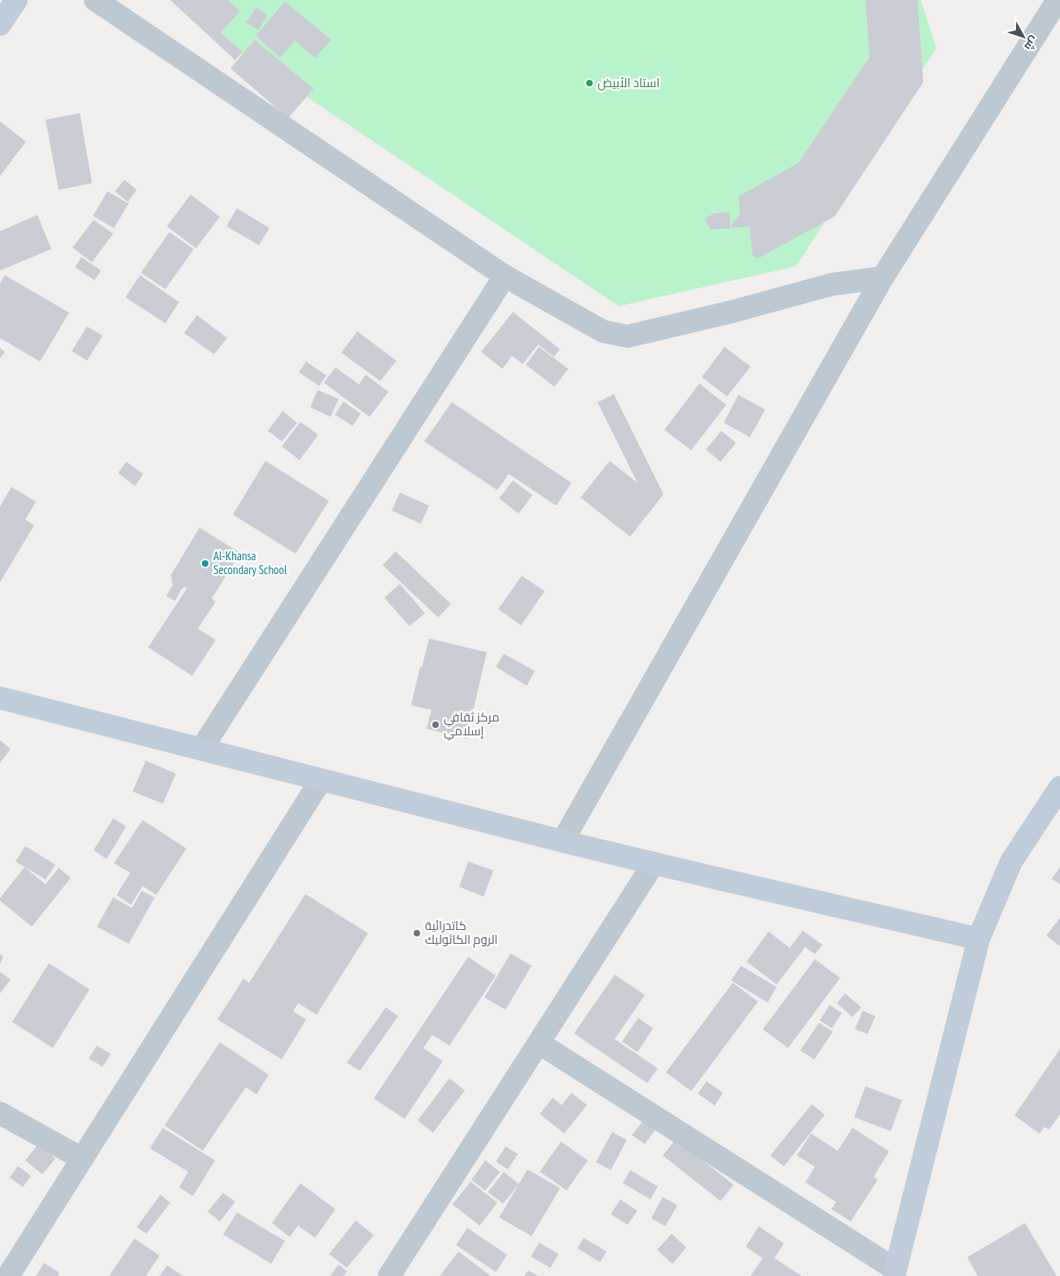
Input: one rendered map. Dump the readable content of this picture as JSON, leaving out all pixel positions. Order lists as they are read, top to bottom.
{
  "places": [
    "استاد الأبيض",
    "Al-Khansa Secondary School",
    "مركز ثقافي إسلامي",
    "كاتدرائية الروم الكاثوليك"
  ],
  "north": "bottom right"
}
